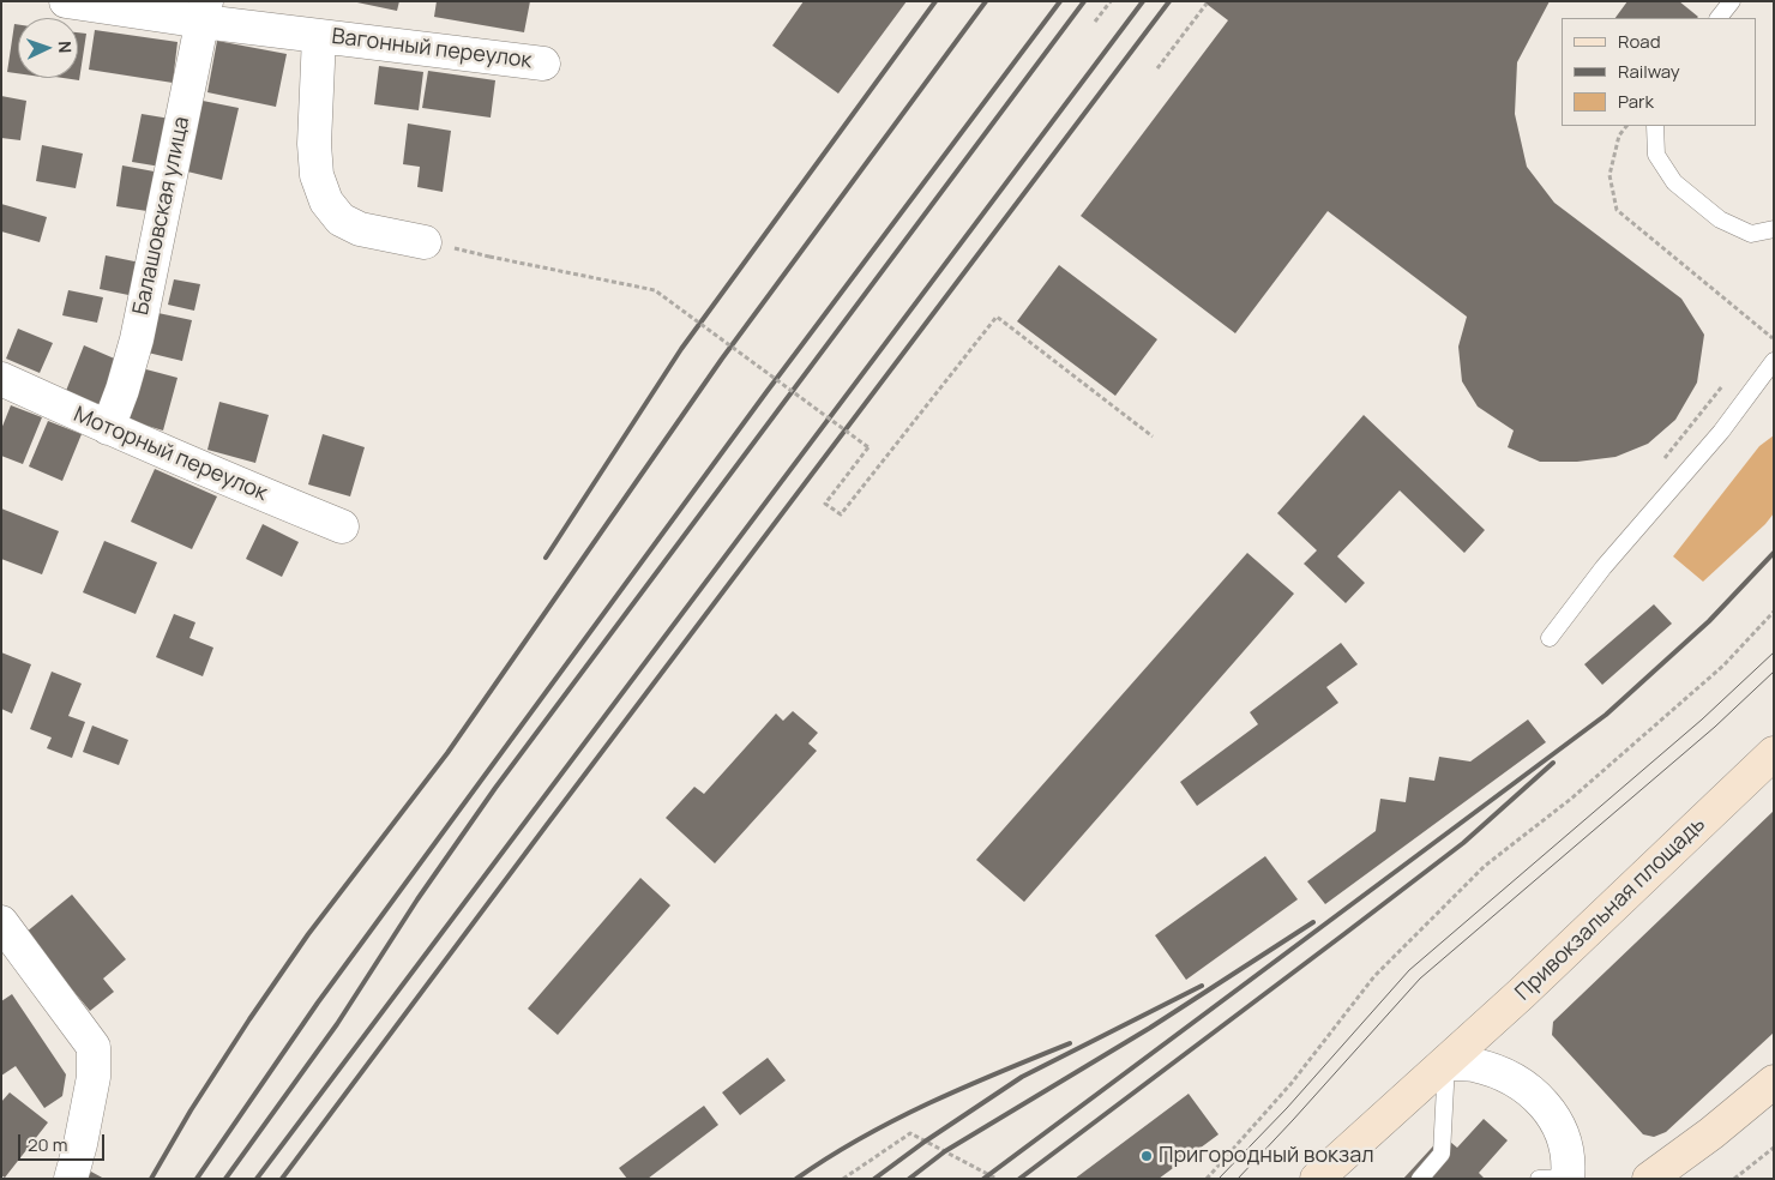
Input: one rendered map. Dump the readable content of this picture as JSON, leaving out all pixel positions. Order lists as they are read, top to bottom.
{
  "streets": {
    "main road": ["Привокзальная площадь"],
    "street": ["Вагонный переулок", "Балашовская улица", "Моторный переулок"]
  },
  "crossings": [
    ["Вагонный переулок", "Балашовская улица"],
    ["Балашовская улица", "Моторный переулок"]
  ],
  "places": ["Пригородный вокзал"],
  "legend": ["Road", "Railway", "Park"],
  "scale_bar": "20 m",
  "north": "right"
}
